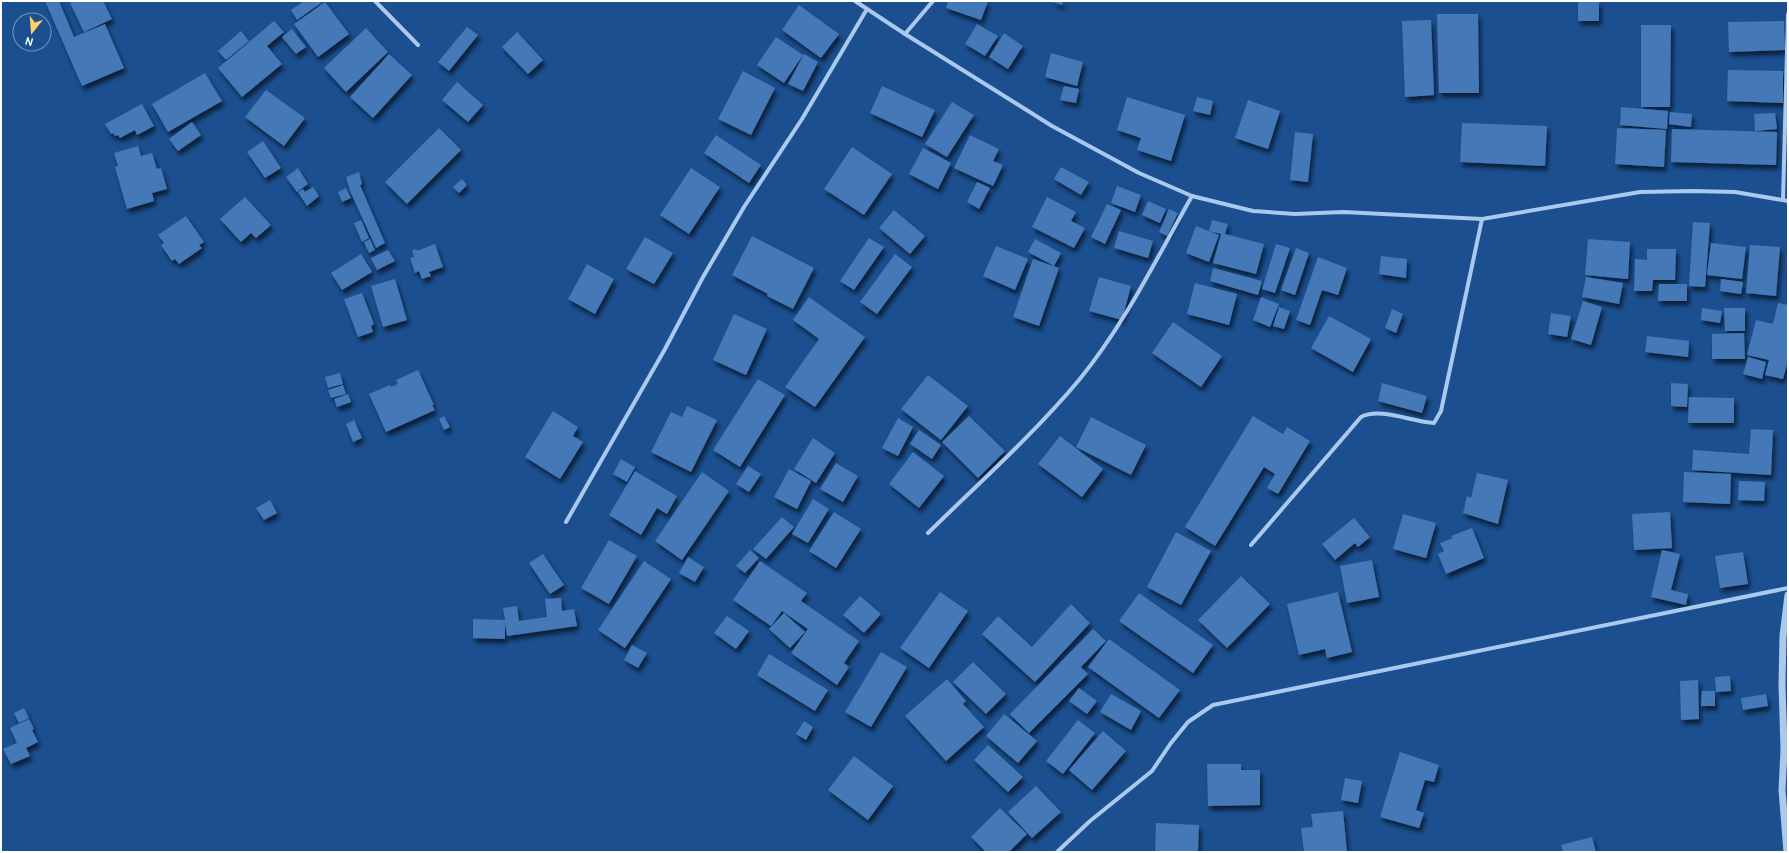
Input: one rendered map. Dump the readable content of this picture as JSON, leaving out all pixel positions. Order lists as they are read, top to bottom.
{
  "north": "bottom"
}
